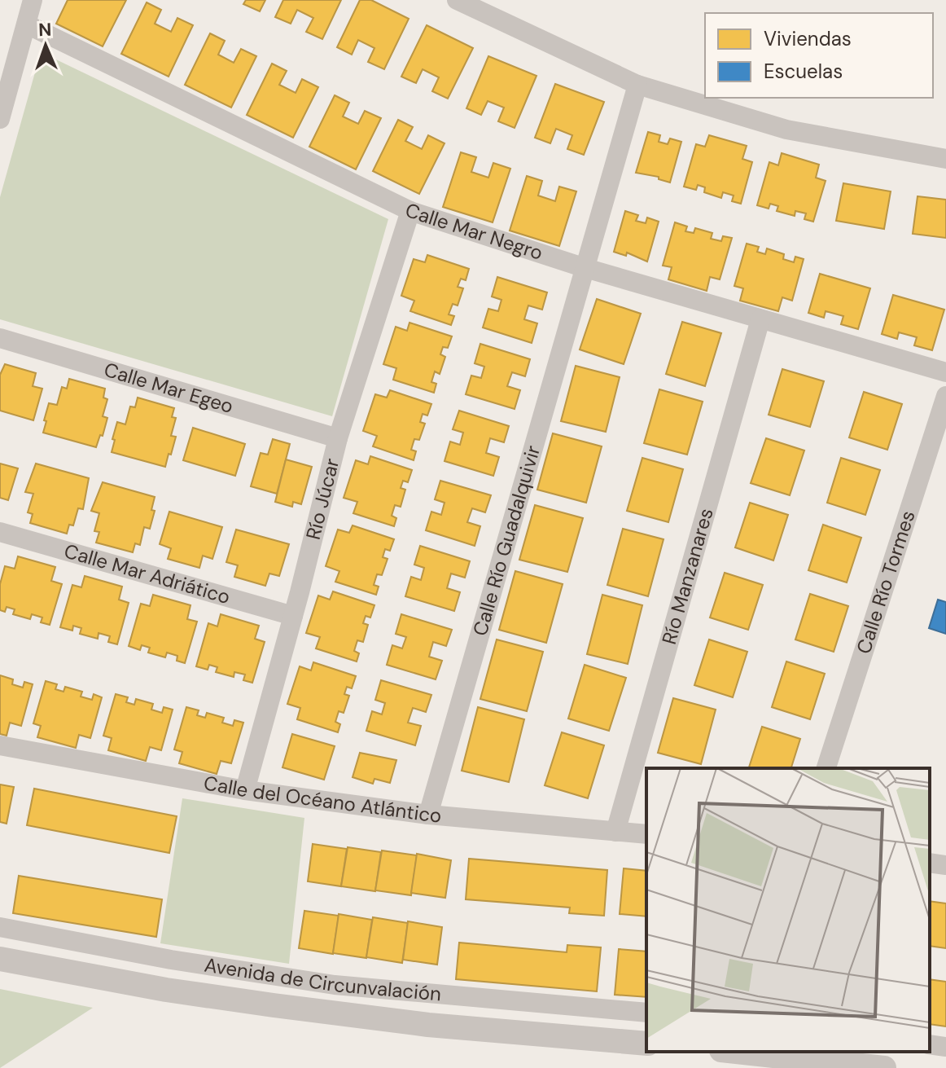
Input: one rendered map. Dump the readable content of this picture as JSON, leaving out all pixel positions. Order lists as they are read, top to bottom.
{
  "streets": {
    "street": [
      "Calle Mar Negro",
      "Calle Mar Egeo",
      "Río Júcar",
      "Calle Río Guadalquivir",
      "Calle Mar Adriático",
      "Río Manzanares",
      "Calle Río Tormes",
      "Calle del Océano Atlántico",
      "Avenida de Circunvalación"
    ]
  },
  "crossings": [
    ["Calle Mar Negro", "Río Júcar"],
    ["Calle Mar Negro", "Calle Río Guadalquivir"],
    ["Calle Mar Negro", "Río Manzanares"],
    ["Calle Mar Egeo", "Río Júcar"],
    ["Río Júcar", "Calle Mar Adriático"],
    ["Río Júcar", "Calle del Océano Atlántico"],
    ["Calle Río Guadalquivir", "Calle del Océano Atlántico"],
    ["Río Manzanares", "Calle del Océano Atlántico"]
  ],
  "legend": ["Viviendas", "Escuelas"],
  "north": "top"
}
